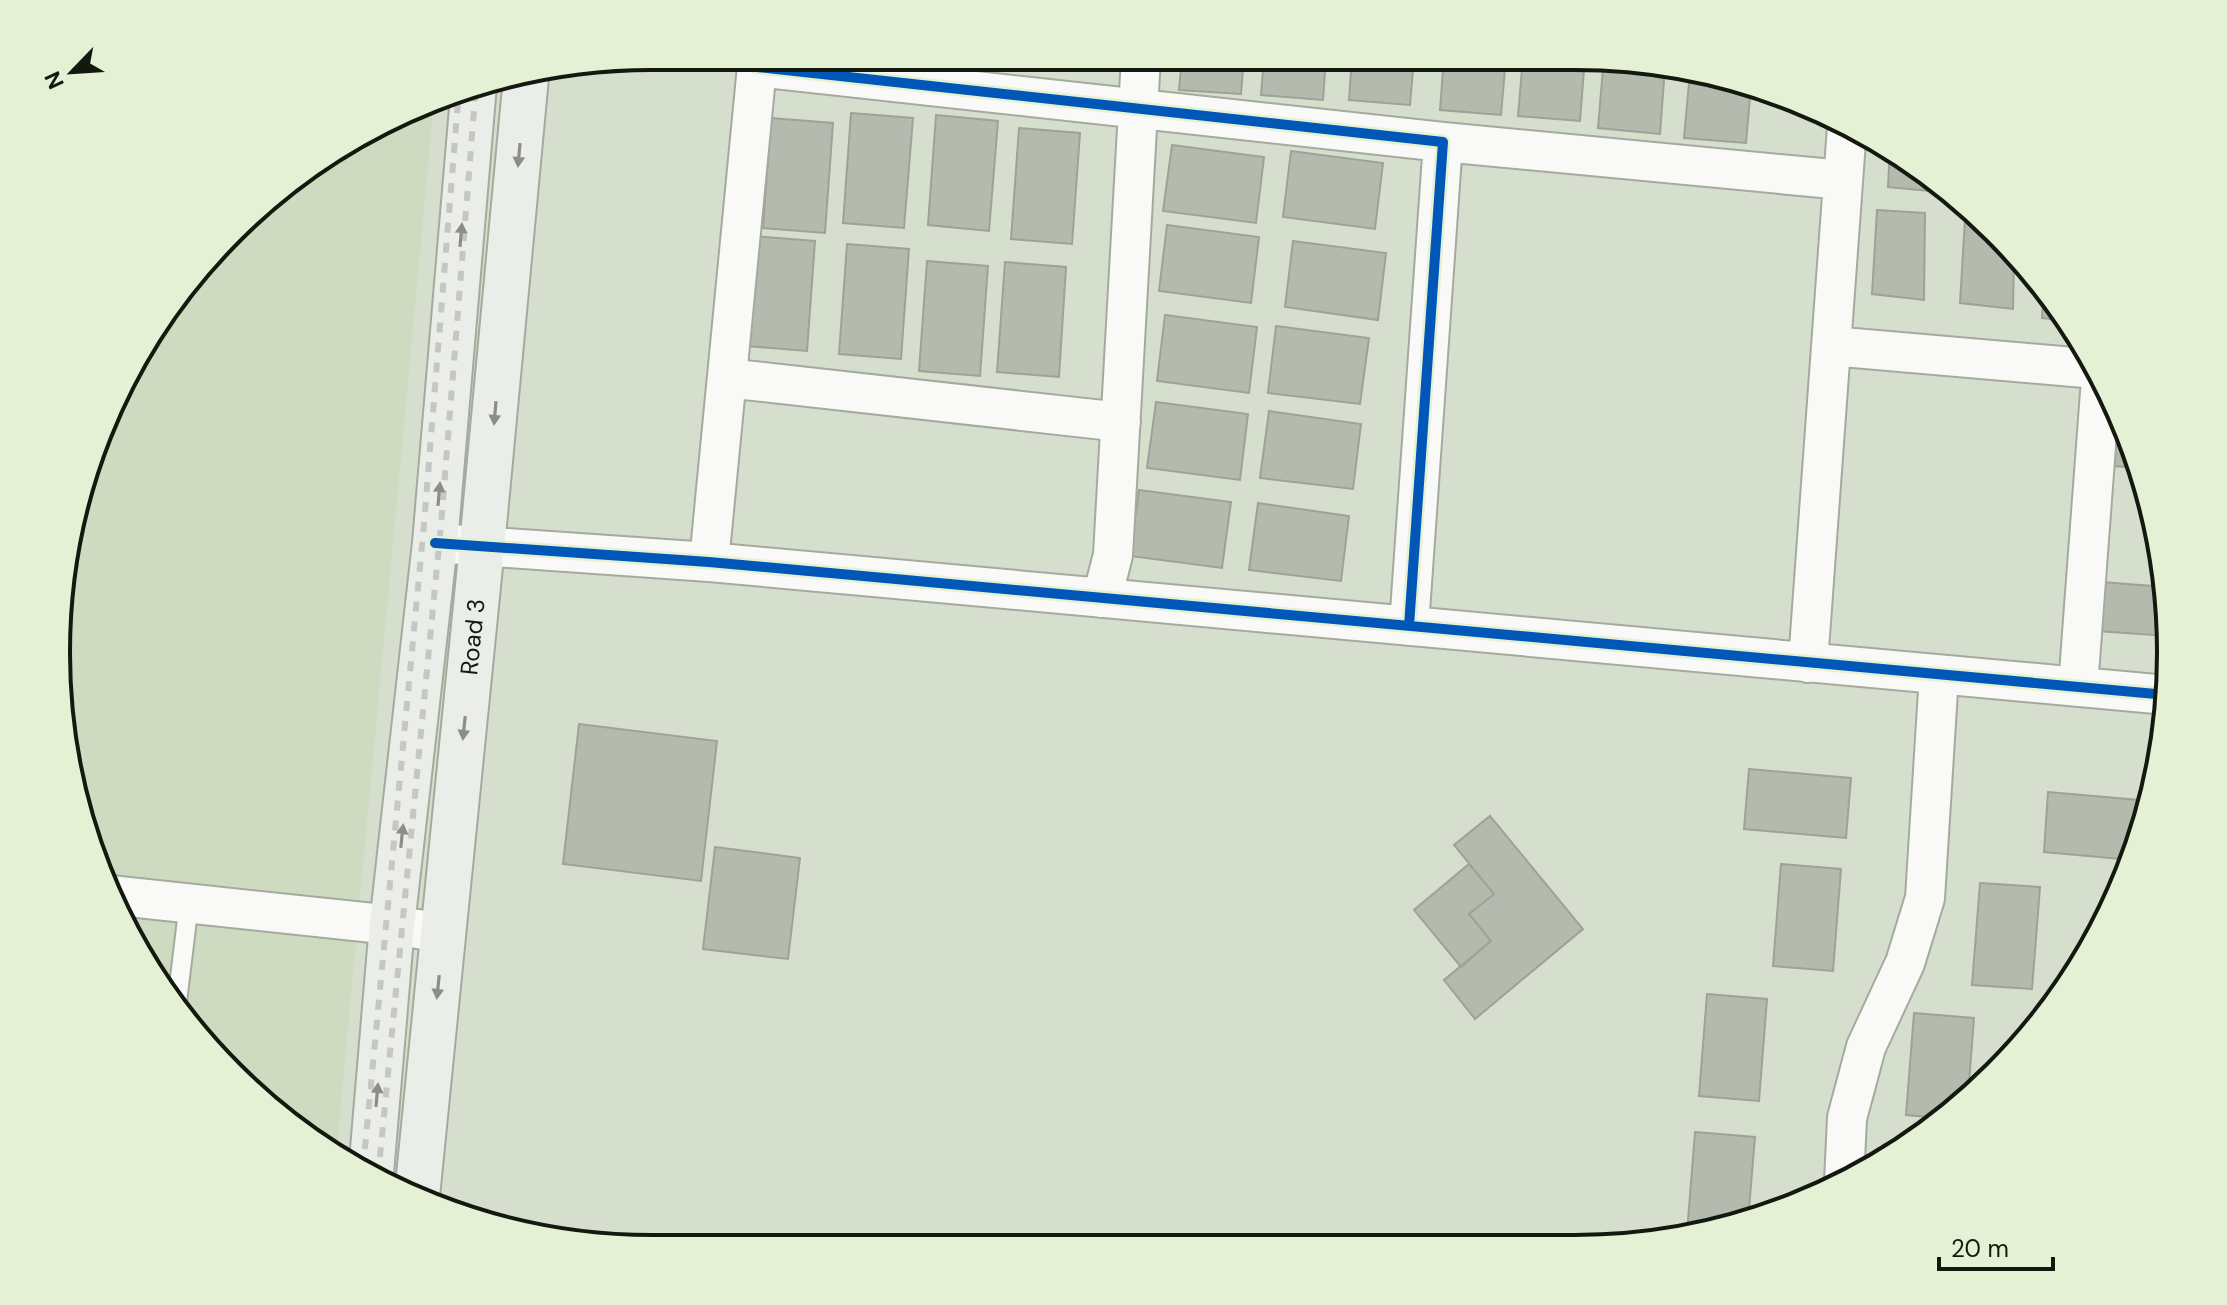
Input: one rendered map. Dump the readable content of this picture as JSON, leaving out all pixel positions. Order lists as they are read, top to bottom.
{
  "streets": {
    "street": ["Road 3"]
  },
  "scale_bar": "20 m",
  "north": "bottom left"
}
